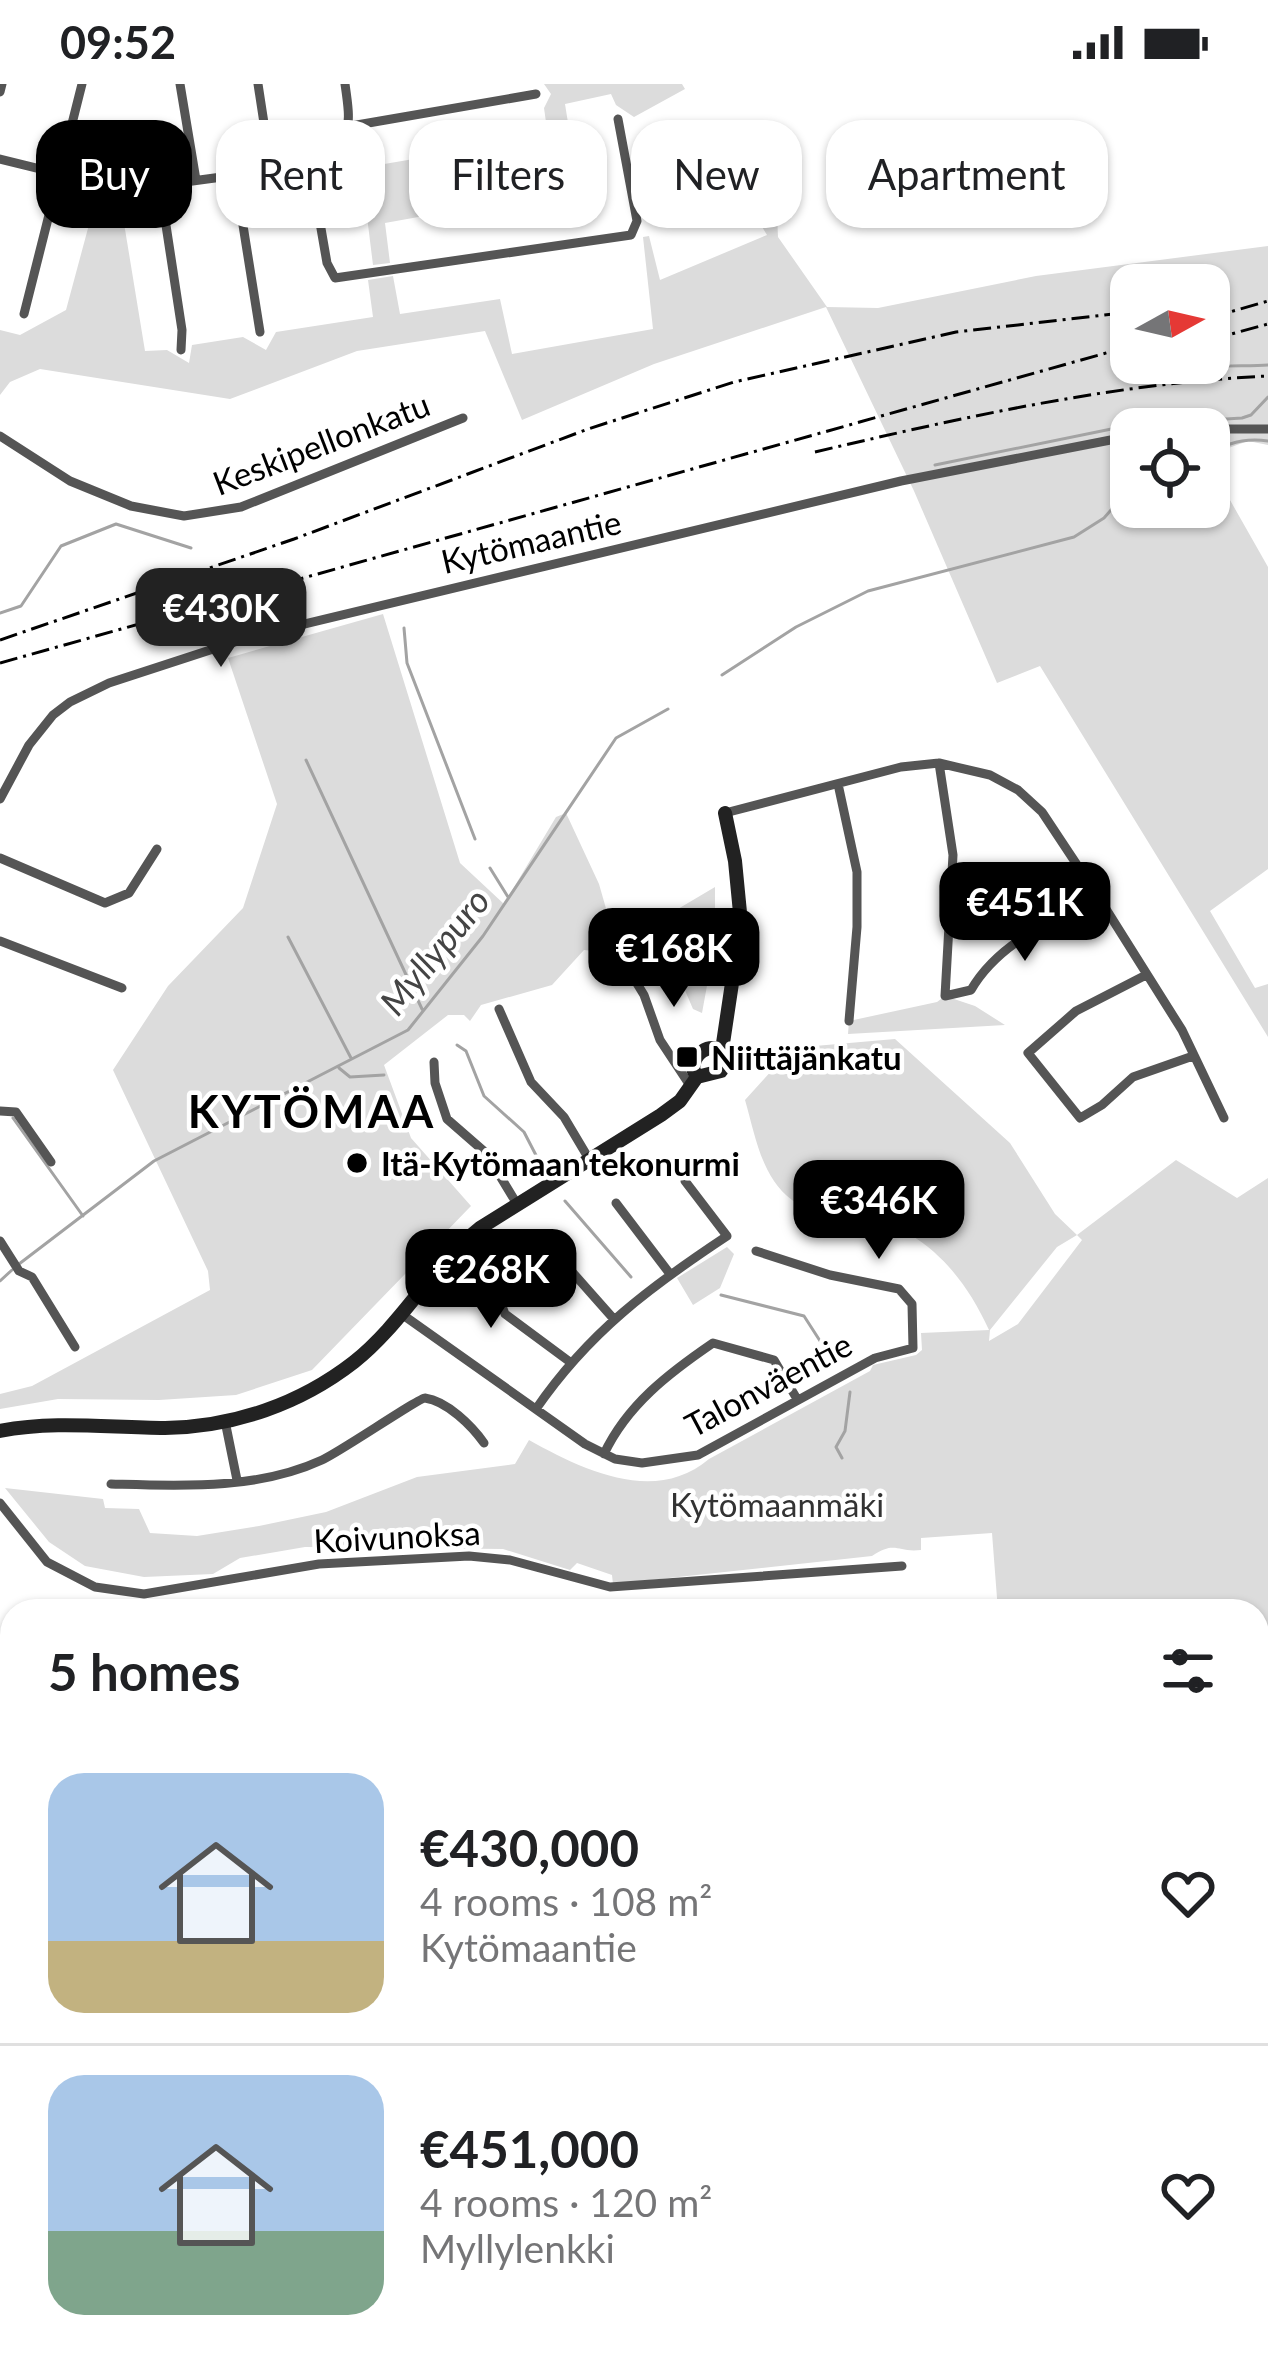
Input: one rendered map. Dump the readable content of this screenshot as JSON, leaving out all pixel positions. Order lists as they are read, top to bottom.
{
  "streets": {
    "street": [
      "Keskipellonkatu",
      "Kytömaantie",
      "Talonväentie",
      "Koivunoksa"
    ]
  },
  "districts": ["KYTÖMAA"],
  "water": ["Myllypuro"],
  "parks": ["Kytömaanmäki"],
  "places": {
    "transit": ["Niittäjänkatu"],
    "other": ["Itä-Kytömaan tekonurmi"]
  },
  "north": "right",
  "page": {
    "status": "09:52",
    "chip": [
      "Buy",
      "Rent",
      "Filters",
      "New",
      "Apartment"
    ],
    "price": [
      "€430K",
      "€451K",
      "€168K",
      "€346K",
      "€268K"
    ],
    "heading": "5 homes",
    "list": [
      {
        "name": "€430,000",
        "note": "4 rooms · 108 m² · Kytömaantie"
      },
      {
        "name": "€451,000",
        "note": "4 rooms · 120 m² · Myllylenkki"
      }
    ]
  }
}
